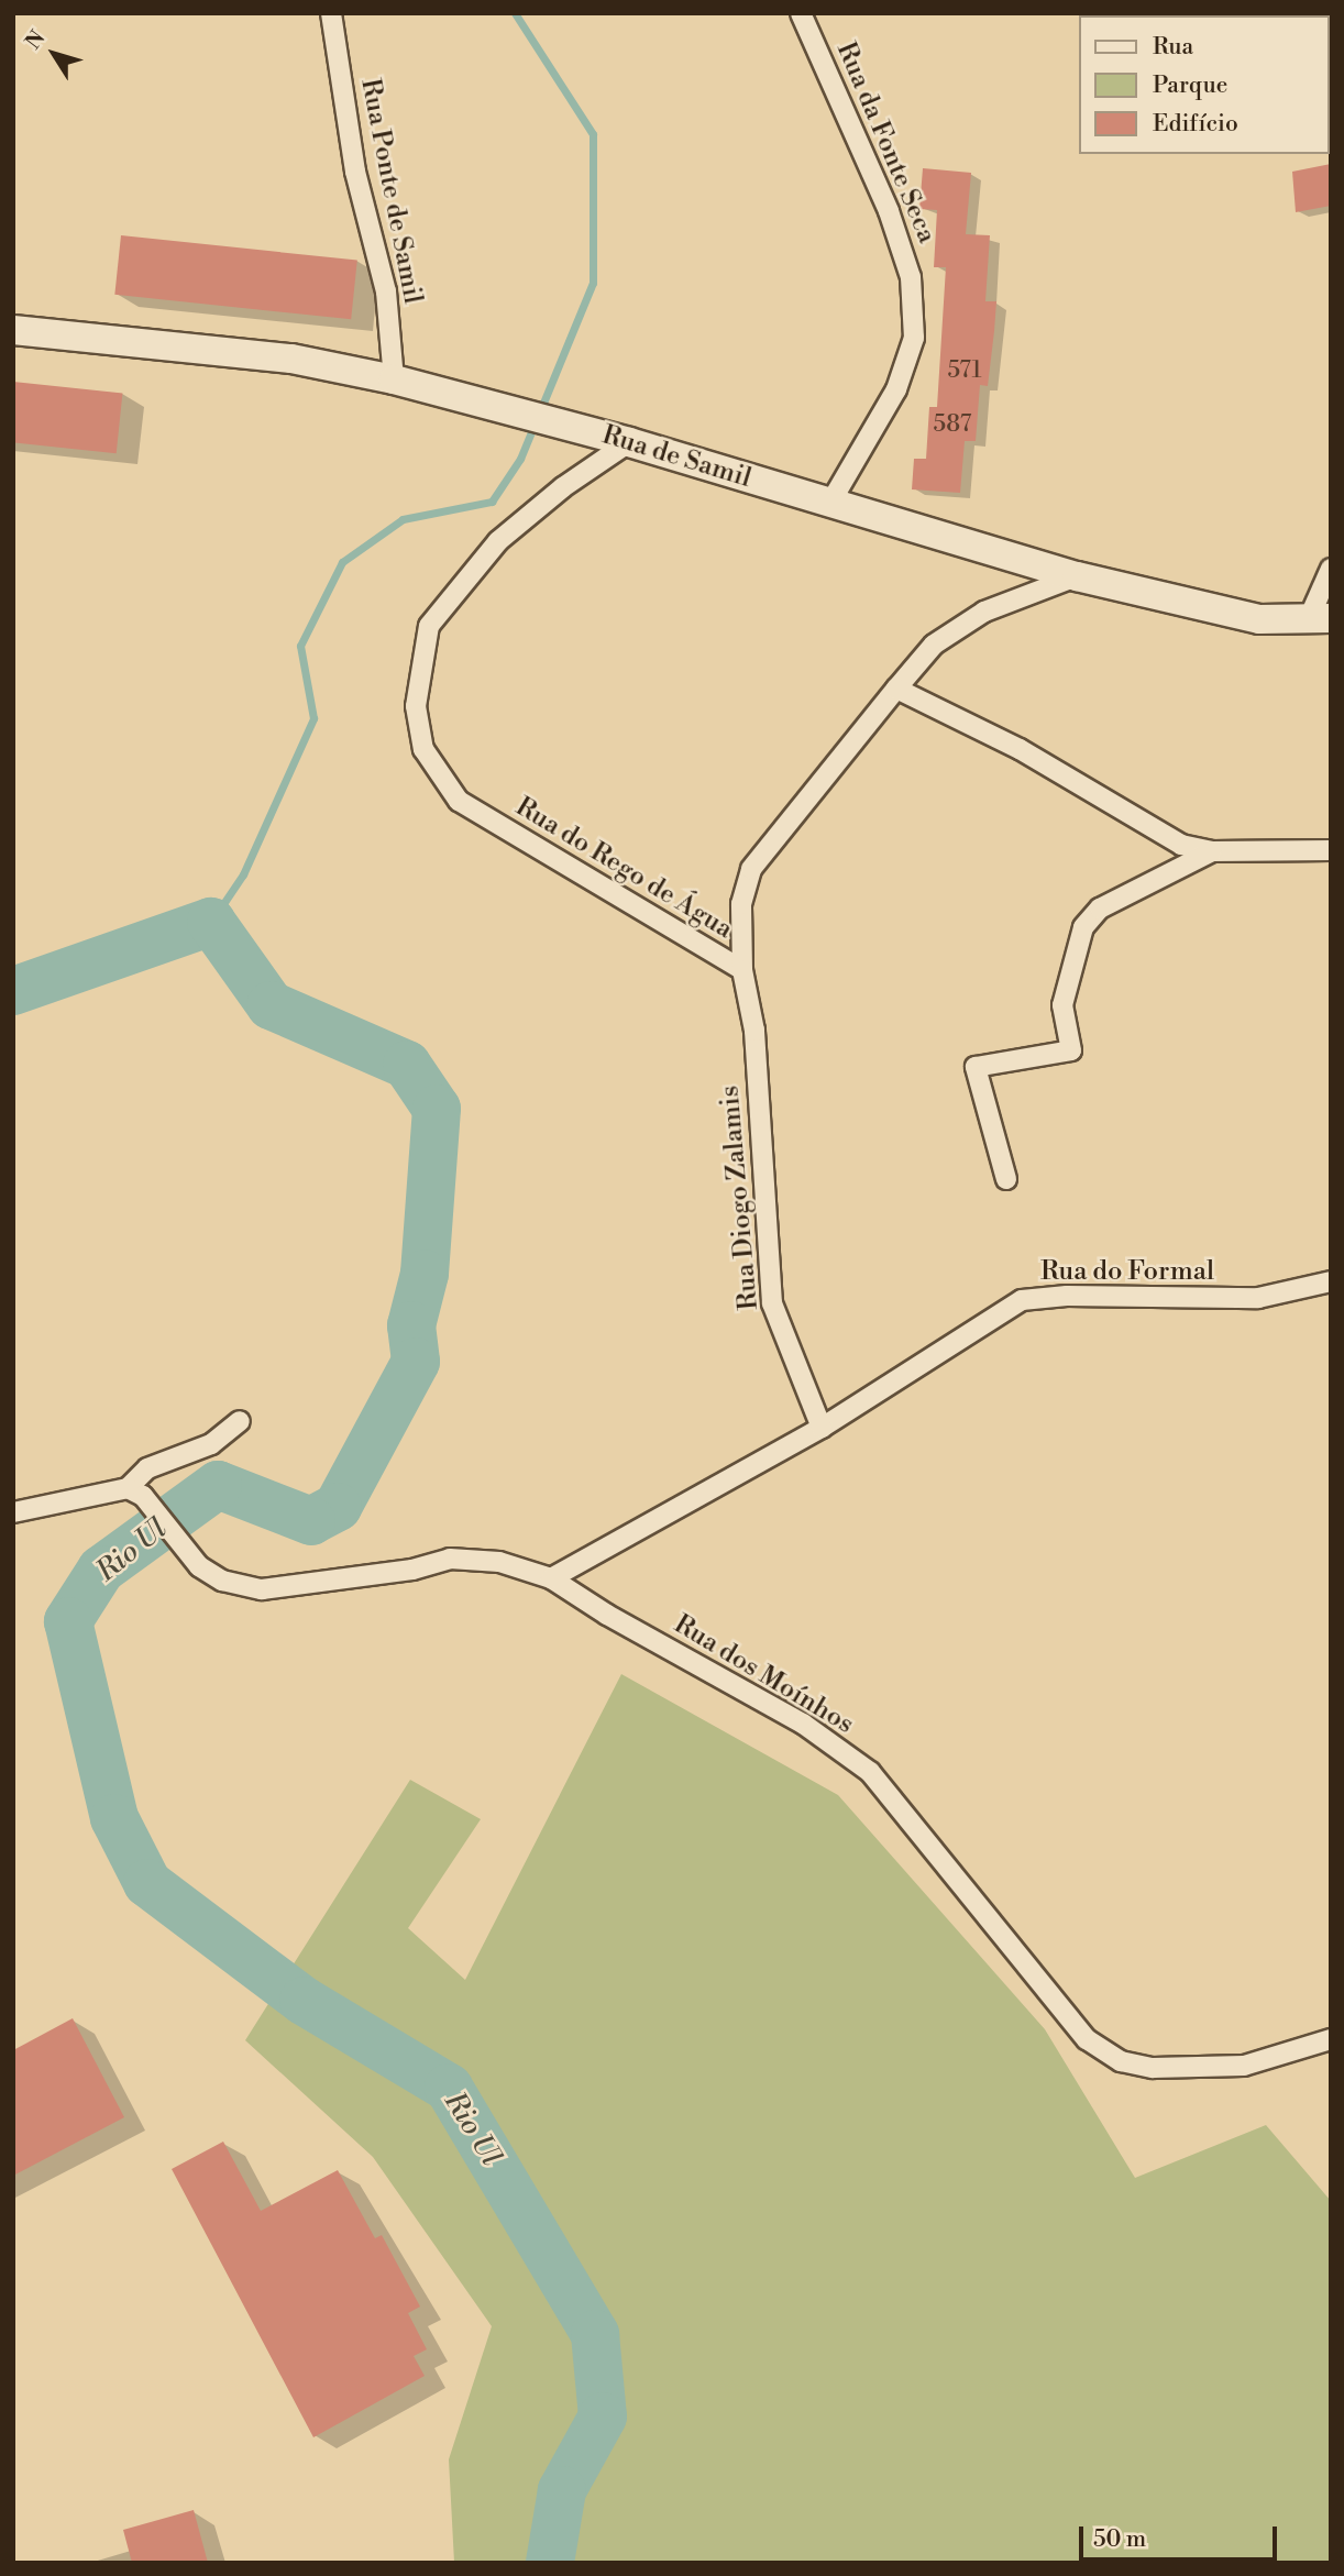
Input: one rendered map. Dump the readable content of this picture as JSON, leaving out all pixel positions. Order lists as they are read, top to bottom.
{
  "streets": {
    "street": [
      "Rua da Fonte Seca",
      "Rua Ponte de Samil",
      "Rua de Samil",
      "Rua do Rego de Água",
      "Rua Diogo Zalamis",
      "Rua do Formal",
      "Rua dos Moínhos"
    ]
  },
  "crossings": [
    ["Rua da Fonte Seca", "Rua de Samil"],
    ["Rua Ponte de Samil", "Rua de Samil"],
    ["Rua de Samil", "Rua do Rego de Água"],
    ["Rua do Rego de Água", "Rua Diogo Zalamis"],
    ["Rua Diogo Zalamis", "Rua do Formal"]
  ],
  "water": ["Rio Ul"],
  "house_numbers": ["571", "587"],
  "legend": ["Rua", "Parque", "Edifício"],
  "scale_bar": "50 m",
  "north": "top left"
}
